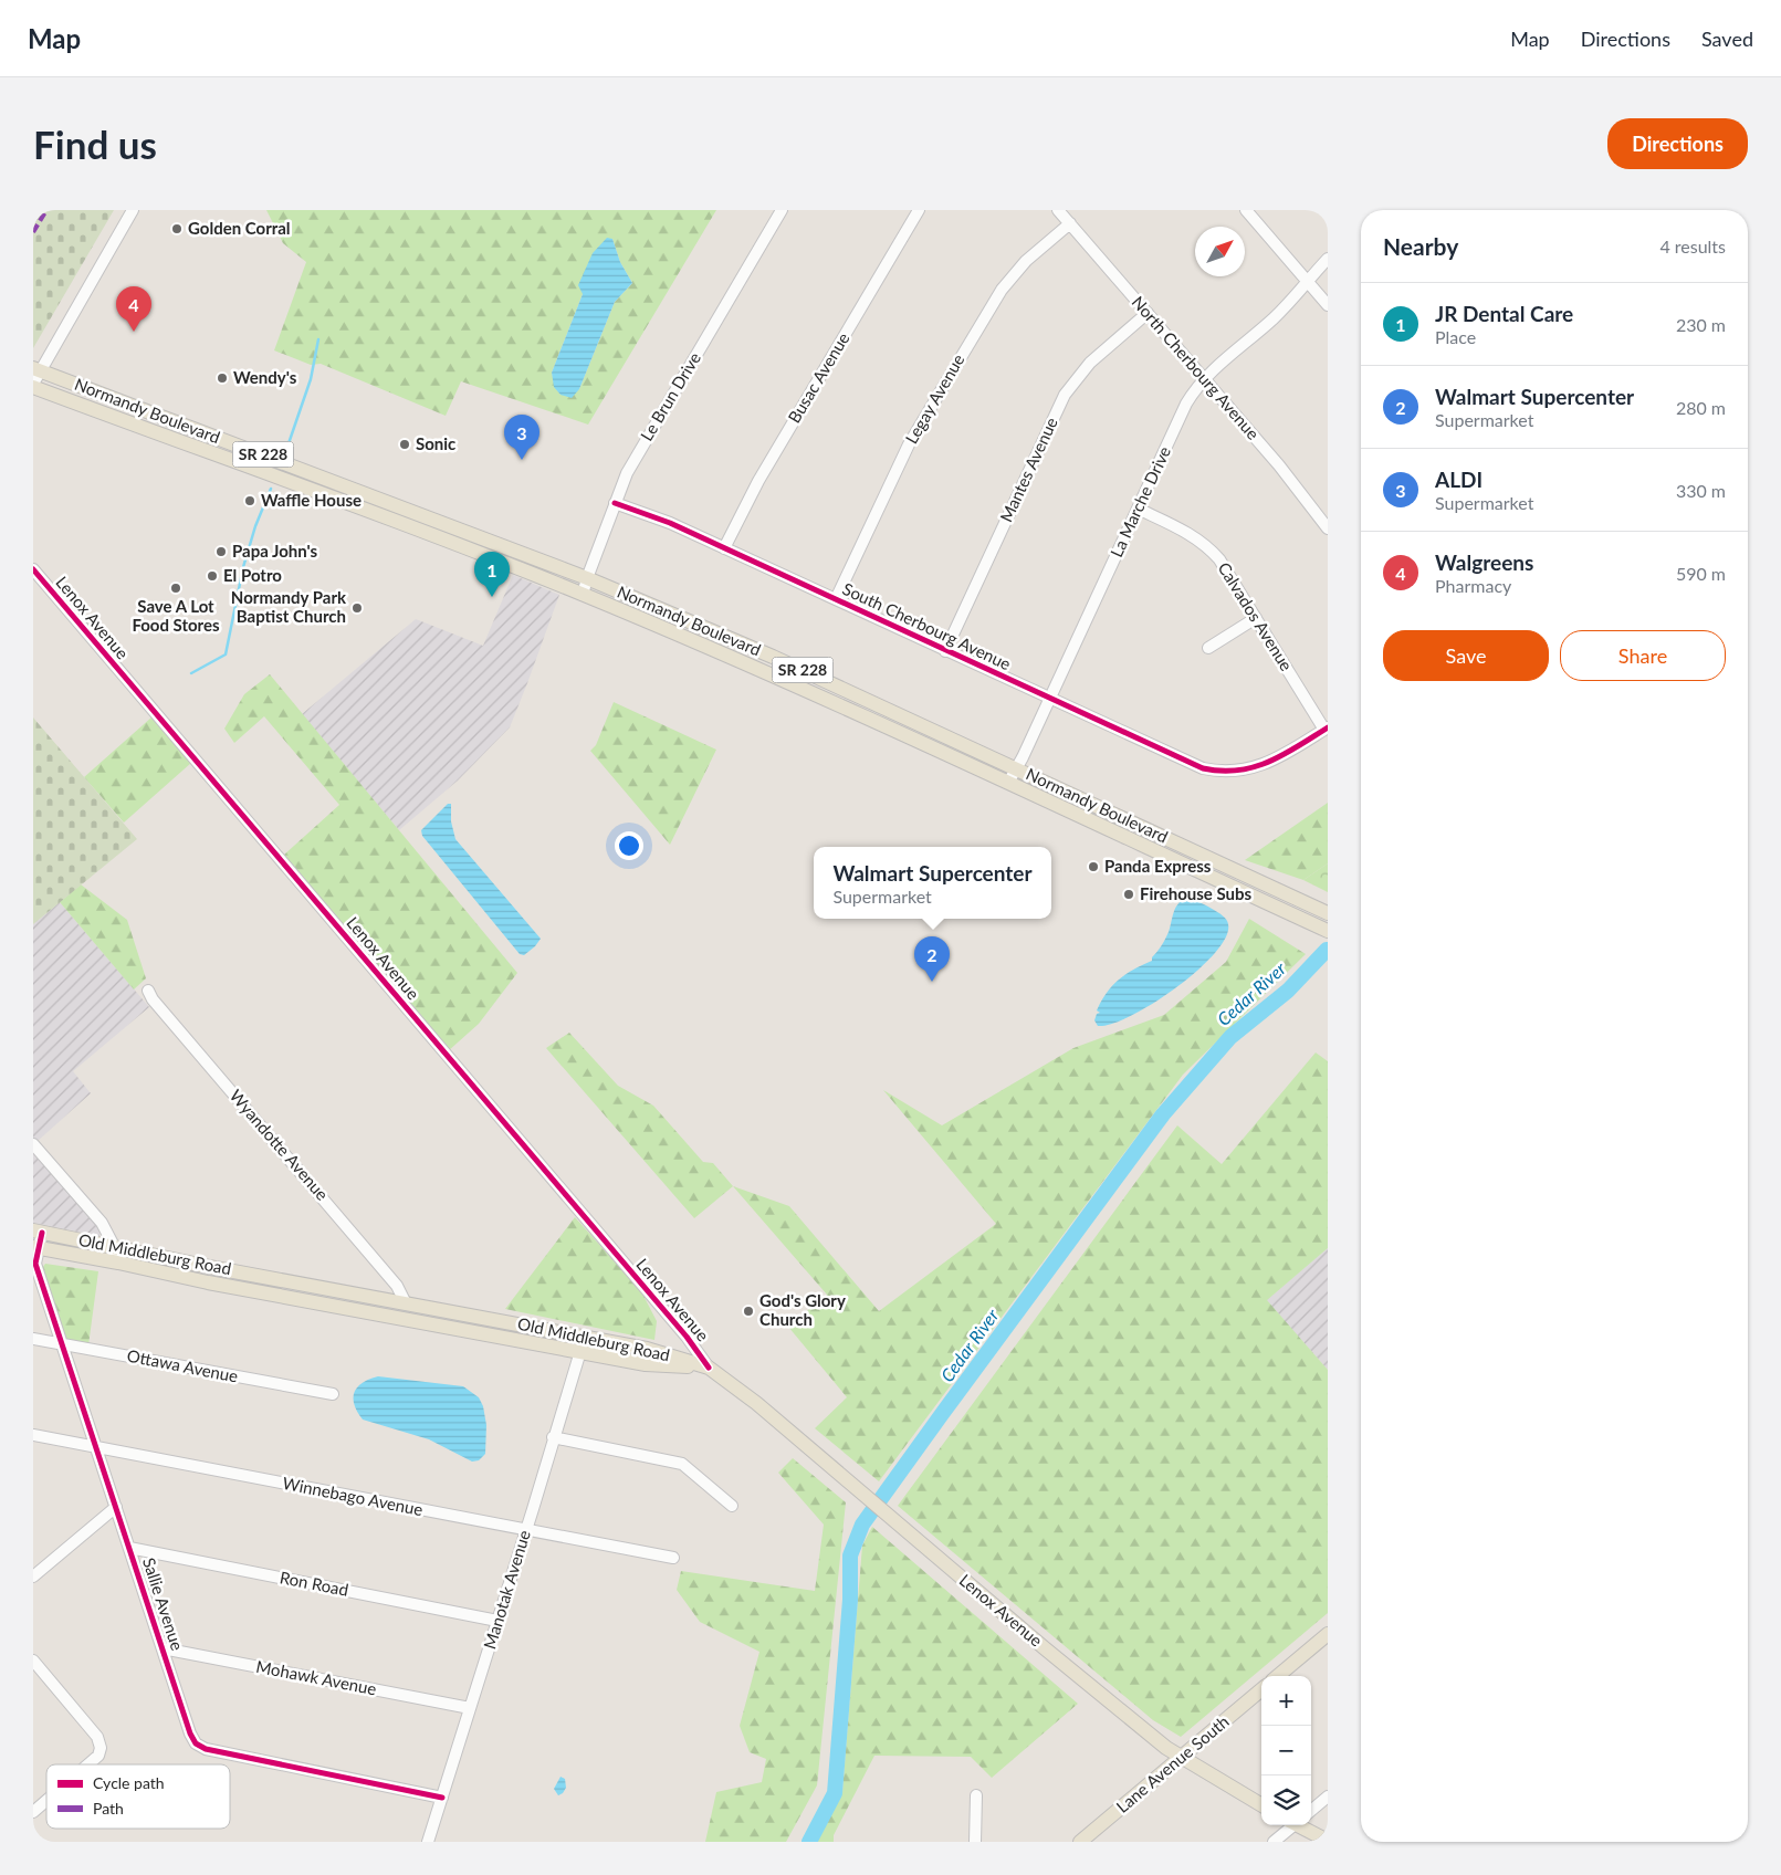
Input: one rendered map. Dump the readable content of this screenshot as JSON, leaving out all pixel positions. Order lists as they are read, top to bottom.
{
  "streets": {
    "main road": [
      "Normandy Boulevard",
      "SR 228",
      "Lenox Avenue",
      "Old Middleburg Road",
      "Lane Avenue South"
    ],
    "street": [
      "North Cherbourg Avenue",
      "Busac Avenue",
      "Le Brun Drive",
      "Legay Avenue",
      "Mantes Avenue",
      "La Marche Drive",
      "Calvados Avenue",
      "South Cherbourg Avenue",
      "Wyandotte Avenue",
      "Ottawa Avenue",
      "Winnebago Avenue",
      "Ron Road",
      "Manotak Avenue",
      "Sallie Avenue",
      "Mohawk Avenue"
    ]
  },
  "crossings": [
    ["North Cherbourg Avenue", "Legay Avenue"],
    ["North Cherbourg Avenue", "Mantes Avenue"],
    ["North Cherbourg Avenue", "La Marche Drive"],
    ["Busac Avenue", "South Cherbourg Avenue"],
    ["Le Brun Drive", "Normandy Boulevard"],
    ["Le Brun Drive", "South Cherbourg Avenue"],
    ["Legay Avenue", "South Cherbourg Avenue"],
    ["Normandy Boulevard", "La Marche Drive"],
    ["Mantes Avenue", "South Cherbourg Avenue"],
    ["La Marche Drive", "Calvados Avenue"],
    ["La Marche Drive", "South Cherbourg Avenue"],
    ["Calvados Avenue", "South Cherbourg Avenue"],
    ["Lenox Avenue", "Old Middleburg Road"],
    ["Lenox Avenue", "Lane Avenue South"],
    ["Wyandotte Avenue", "Old Middleburg Road"],
    ["Old Middleburg Road", "Manotak Avenue"],
    ["Old Middleburg Road", "Sallie Avenue"],
    ["Ottawa Avenue", "Sallie Avenue"],
    ["Winnebago Avenue", "Manotak Avenue"],
    ["Winnebago Avenue", "Sallie Avenue"],
    ["Ron Road", "Manotak Avenue"],
    ["Ron Road", "Sallie Avenue"],
    ["Manotak Avenue", "Sallie Avenue"],
    ["Manotak Avenue", "Mohawk Avenue"],
    ["Sallie Avenue", "Mohawk Avenue"]
  ],
  "water": ["Cedar River"],
  "places": [
    "Golden Corral",
    "Wendy's",
    "Sonic",
    "Waffle House",
    "Papa John's",
    "El Potro",
    "Save A Lot Food Stores",
    "Normandy Park Baptist Church",
    "Panda Express",
    "Firehouse Subs",
    "God's Glory Church"
  ],
  "legend": ["Cycle path", "Path"],
  "north": "top right",
  "page": {
    "header": "Map",
    "nav": ["Map", "Directions", "Saved"],
    "buttons": [
      "Directions",
      ["Save", "Share"]
    ],
    "title": "Find us",
    "heading": ["Nearby", "4 results"],
    "list": [
      {
        "mark": "1",
        "name": "JR Dental Care",
        "note": "Place",
        "value": "230 m"
      },
      {
        "mark": "2",
        "name": "Walmart Supercenter",
        "note": "Supermarket",
        "value": "280 m"
      },
      {
        "mark": "3",
        "name": "ALDI",
        "note": "Supermarket",
        "value": "330 m"
      },
      {
        "mark": "4",
        "name": "Walgreens",
        "note": "Pharmacy",
        "value": "590 m"
      }
    ],
    "pins": [
      "4",
      "3",
      "1",
      "2"
    ],
    "popup": ["Walmart Supercenter", "Supermarket"],
    "map_buttons": ["+", "−"]
  }
}
